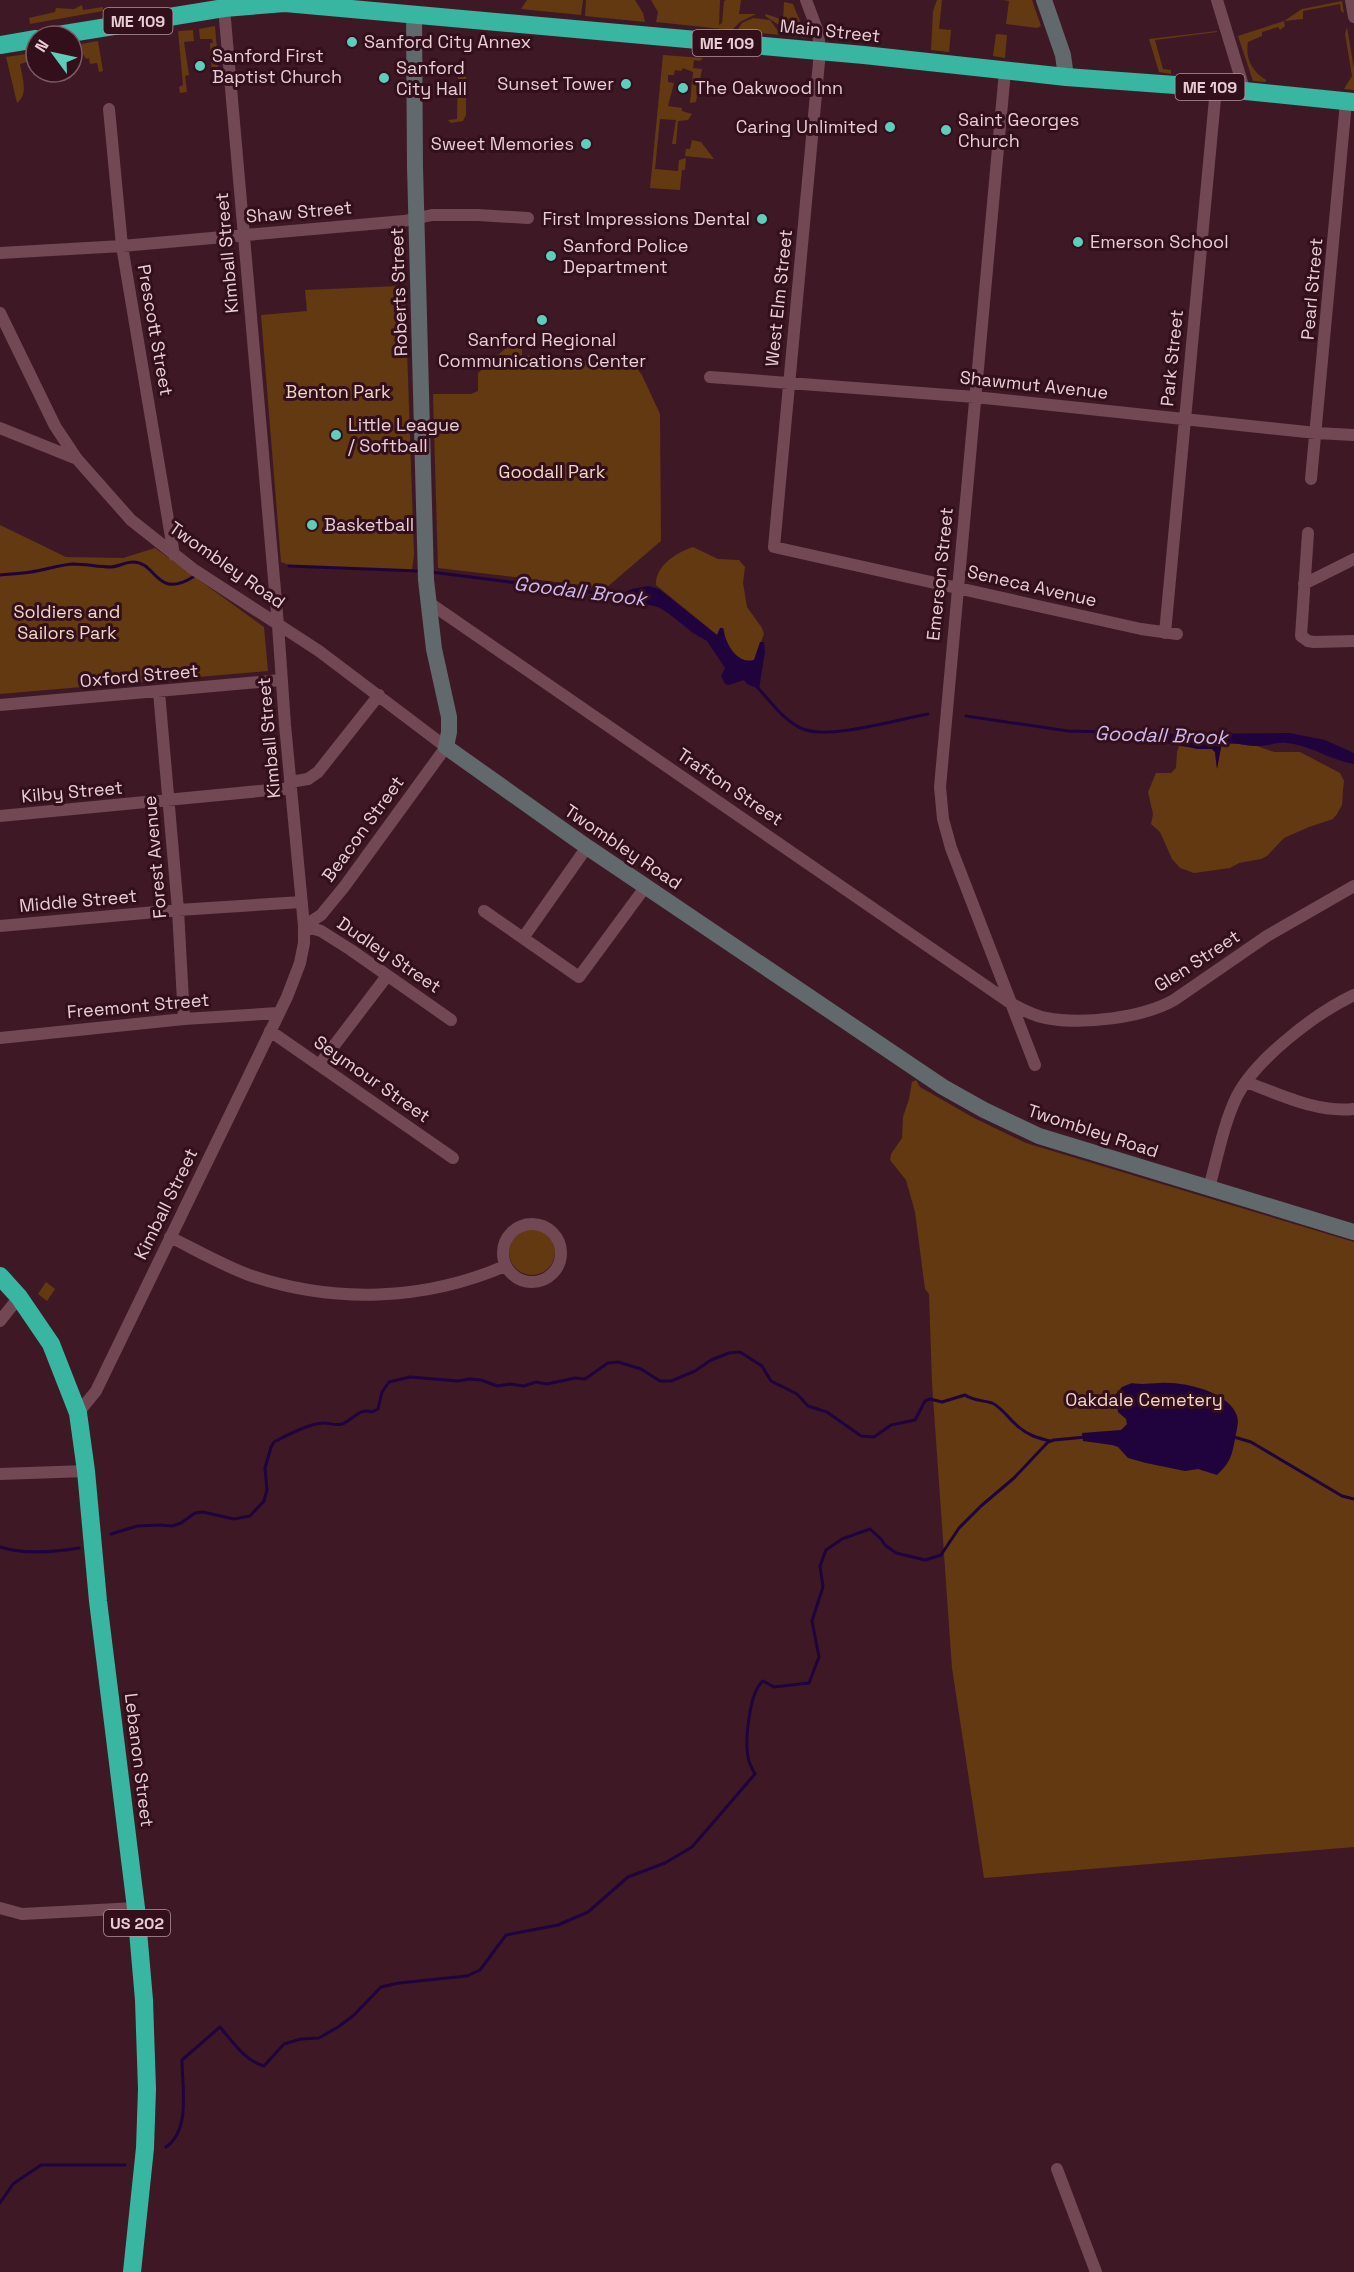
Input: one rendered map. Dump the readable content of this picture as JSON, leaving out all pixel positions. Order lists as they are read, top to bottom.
{
  "streets": {
    "highway": [
      "ME 109",
      "Main Street",
      "Lebanon Street",
      "US 202"
    ],
    "street": [
      "Shaw Street",
      "Kimball Street",
      "Pearl Street",
      "Roberts Street",
      "West Elm Street",
      "Prescott Street",
      "Park Street",
      "Shawmut Avenue",
      "Twombley Road",
      "Emerson Street",
      "Seneca Avenue",
      "Oxford Street",
      "Trafton Street",
      "Kilby Street",
      "Beacon Street",
      "Forest Avenue",
      "Middle Street",
      "Dudley Street",
      "Glen Street",
      "Freemont Street",
      "Seymour Street"
    ]
  },
  "crossings": [
    ["Main Street", "Kimball Street"],
    ["Main Street", "Pearl Street"],
    ["Main Street", "Roberts Street"],
    ["Main Street", "West Elm Street"],
    ["Main Street", "Park Street"],
    ["Main Street", "Emerson Street"],
    ["Shaw Street", "Kimball Street"],
    ["Shaw Street", "Roberts Street"],
    ["Shaw Street", "Prescott Street"],
    ["Kimball Street", "Twombley Road"],
    ["Kimball Street", "Oxford Street"],
    ["Kimball Street", "Kilby Street"],
    ["Kimball Street", "Beacon Street"],
    ["Kimball Street", "Middle Street"],
    ["Kimball Street", "Dudley Street"],
    ["Kimball Street", "Freemont Street"],
    ["Kimball Street", "Seymour Street"],
    ["Kimball Street", "Lebanon Street"],
    ["Pearl Street", "Shawmut Avenue"],
    ["Roberts Street", "Twombley Road"],
    ["Roberts Street", "Trafton Street"],
    ["Roberts Street", "Beacon Street"],
    ["West Elm Street", "Shawmut Avenue"],
    ["West Elm Street", "Seneca Avenue"],
    ["Prescott Street", "Twombley Road"],
    ["Park Street", "Shawmut Avenue"],
    ["Park Street", "Seneca Avenue"],
    ["Shawmut Avenue", "Emerson Street"],
    ["Twombley Road", "Kilby Street"],
    ["Twombley Road", "Beacon Street"],
    ["Emerson Street", "Seneca Avenue"],
    ["Emerson Street", "Trafton Street"],
    ["Emerson Street", "Glen Street"],
    ["Oxford Street", "Forest Avenue"],
    ["Trafton Street", "Glen Street"],
    ["Kilby Street", "Forest Avenue"],
    ["Beacon Street", "Dudley Street"],
    ["Forest Avenue", "Middle Street"],
    ["Forest Avenue", "Freemont Street"]
  ],
  "water": ["Goodall Brook"],
  "parks": [
    "Benton Park",
    "Goodall Park",
    "Soldiers and Sailors Park",
    "Oakdale Cemetery"
  ],
  "places": [
    "Sanford City Annex",
    "Sanford First Baptist Church",
    "Sanford City Hall",
    "Sunset Tower",
    "The Oakwood Inn",
    "Caring Unlimited",
    "Saint Georges Church",
    "Sweet Memories",
    "First Impressions Dental",
    "Emerson School",
    "Sanford Police Department",
    "Sanford Regional Communications Center",
    "Little League / Softball",
    "Basketball"
  ],
  "north": "top left"
}
